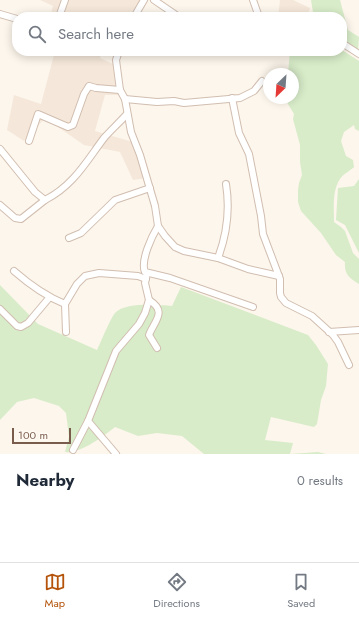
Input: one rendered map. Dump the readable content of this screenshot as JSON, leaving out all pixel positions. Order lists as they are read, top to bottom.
{
  "scale_bar": "100 m",
  "north": "bottom left",
  "page": {
    "search": "Search here",
    "scale": "100 m",
    "heading": ["Nearby", "0 results"],
    "nav": ["Map", "Directions", "Saved"]
  }
}
